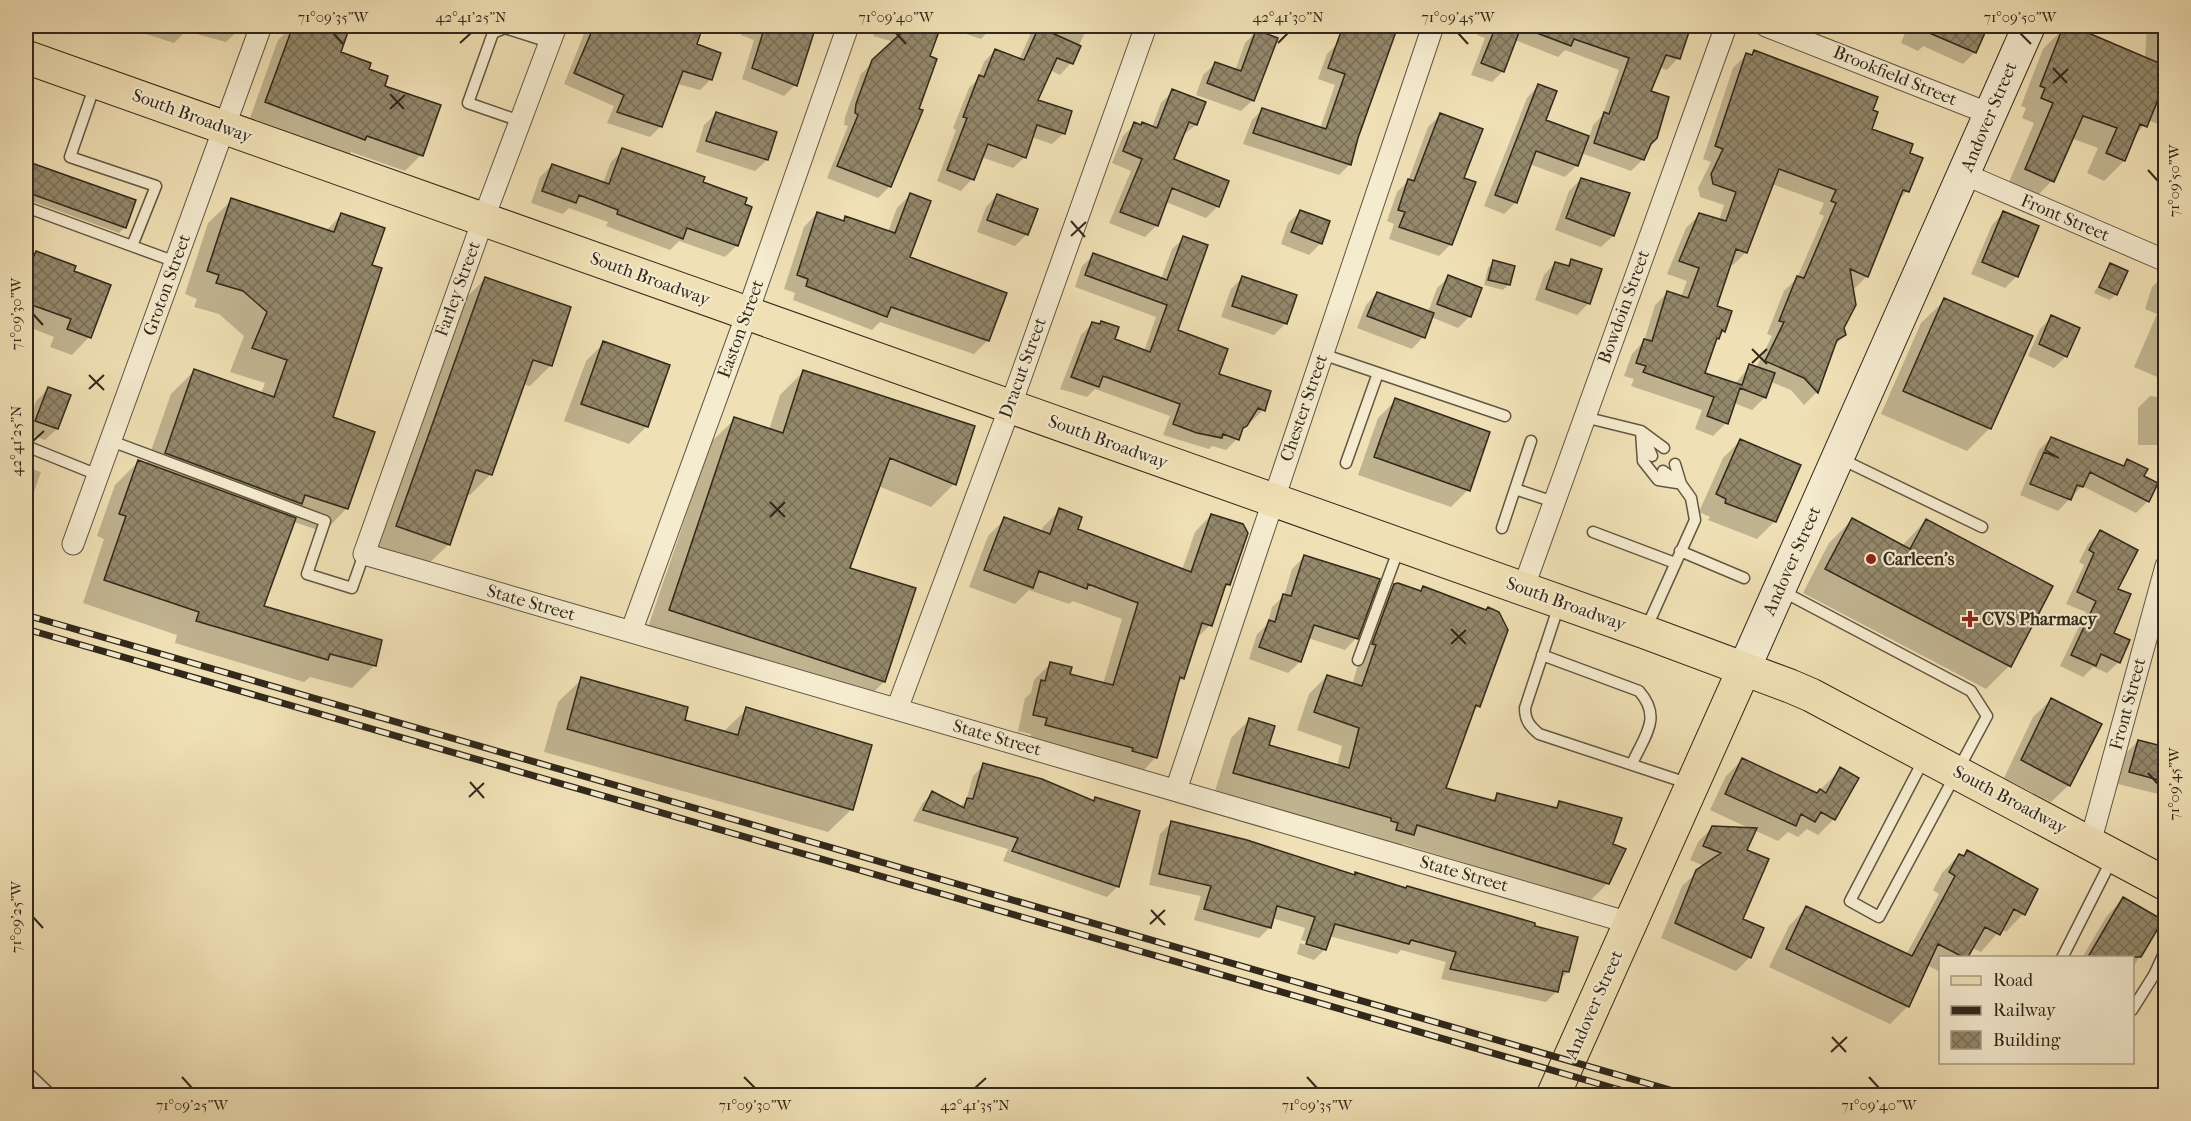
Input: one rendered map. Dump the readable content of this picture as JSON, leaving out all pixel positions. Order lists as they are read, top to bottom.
{
  "streets": {
    "main road": ["South Broadway", "Andover Street"],
    "street": [
      "Brookfield Street",
      "Front Street",
      "Groton Street",
      "Farley Street",
      "Bowdoin Street",
      "Easton Street",
      "Dracut Street",
      "Chester Street",
      "State Street"
    ]
  },
  "crossings": [
    ["Brookfield Street", "Andover Street"],
    ["South Broadway", "Andover Street"],
    ["South Broadway", "Front Street"],
    ["South Broadway", "Groton Street"],
    ["South Broadway", "Farley Street"],
    ["South Broadway", "Bowdoin Street"],
    ["South Broadway", "Easton Street"],
    ["South Broadway", "Dracut Street"],
    ["South Broadway", "Chester Street"],
    ["Andover Street", "Front Street"],
    ["Andover Street", "State Street"],
    ["Farley Street", "State Street"],
    ["Easton Street", "State Street"],
    ["Dracut Street", "State Street"],
    ["Chester Street", "State Street"]
  ],
  "places": {
    "other": ["Carleen's"],
    "health": ["CVS Pharmacy"]
  },
  "legend": ["Road", "Railway", "Building"],
  "coordinates": [
    "71°09'35\"W",
    "42°41'25\"N",
    "71°09'40\"W",
    "42°41'30\"N",
    "71°09'45\"W",
    "71°09'50\"W",
    "71°09'30\"W",
    "71°09'25\"W",
    "42°41'35\"N"
  ]
}
